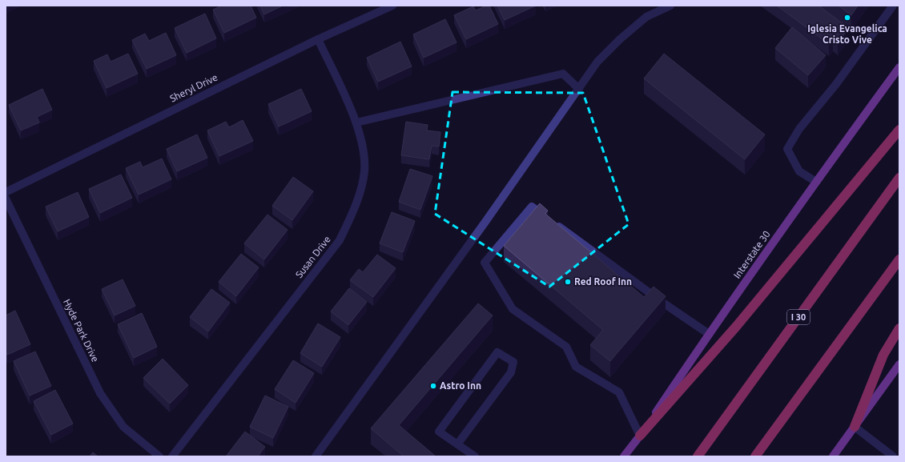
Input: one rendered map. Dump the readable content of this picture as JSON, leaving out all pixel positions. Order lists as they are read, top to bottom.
{
  "streets": {
    "highway": ["I 30"],
    "main road": ["Interstate 30"],
    "street": ["Sheryl Drive", "Susan Drive", "Hyde Park Drive"]
  },
  "crossings": [
    ["Sheryl Drive", "Susan Drive"]
  ],
  "places": ["Iglesia Evangelica Cristo Vive", "Red Roof Inn", "Astro Inn"]
}
